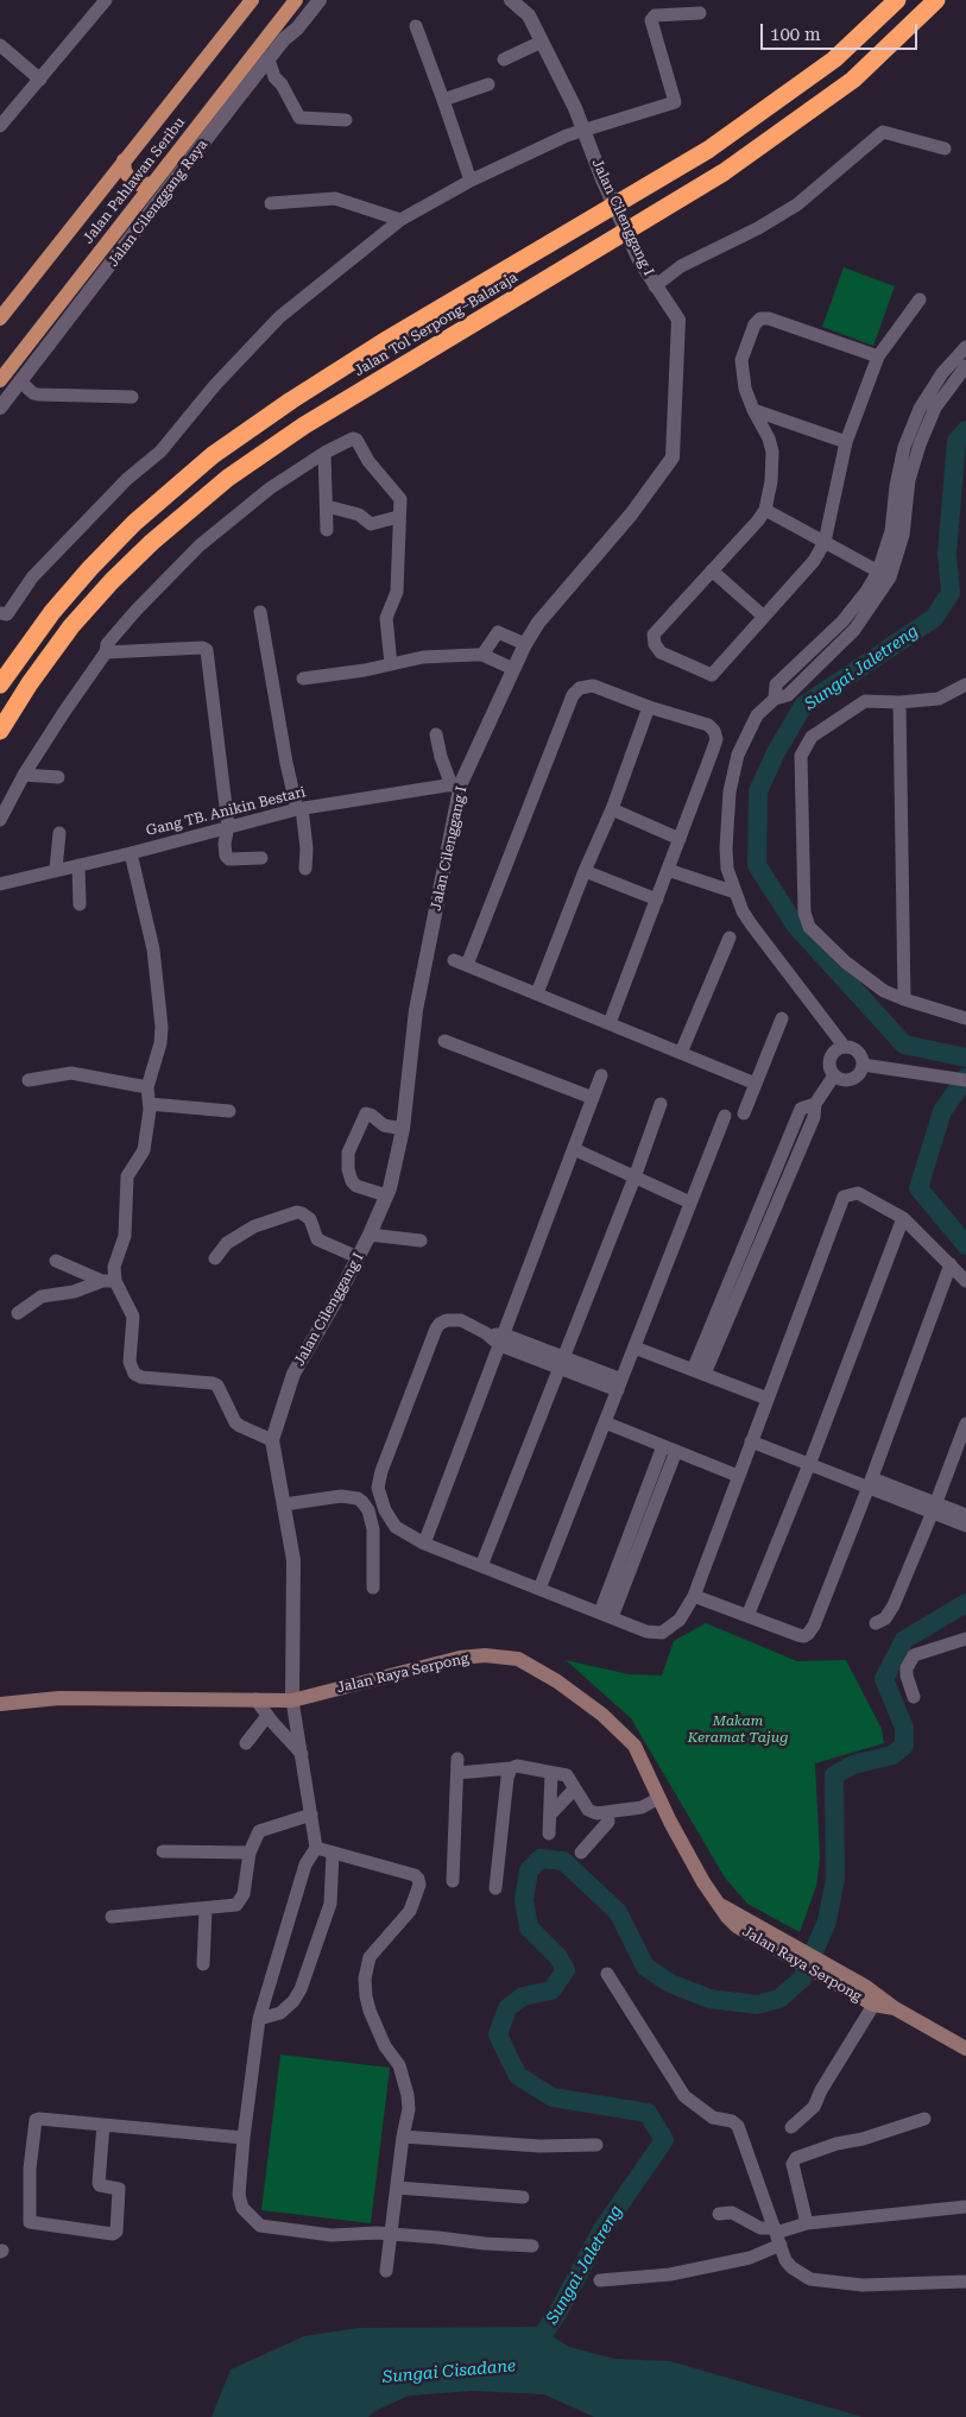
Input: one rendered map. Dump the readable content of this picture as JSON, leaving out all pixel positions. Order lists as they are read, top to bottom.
{
  "streets": {
    "highway": ["Jalan Tol Serpong–Balaraja"],
    "main road": ["Jalan Pahlawan Seribu", "Jalan Raya Serpong"],
    "street": ["Jalan Cilenggang Raya", "Jalan Cilenggang I", "Gang TB. Anikin Bestari"]
  },
  "crossings": [
    ["Jalan Cilenggang I", "Gang TB. Anikin Bestari"],
    ["Jalan Cilenggang I", "Jalan Raya Serpong"]
  ],
  "water": ["Sungai Jaletreng", "Sungai Cisadane"],
  "parks": ["Makam Keramat Tajug"],
  "scale_bar": "100 m"
}
